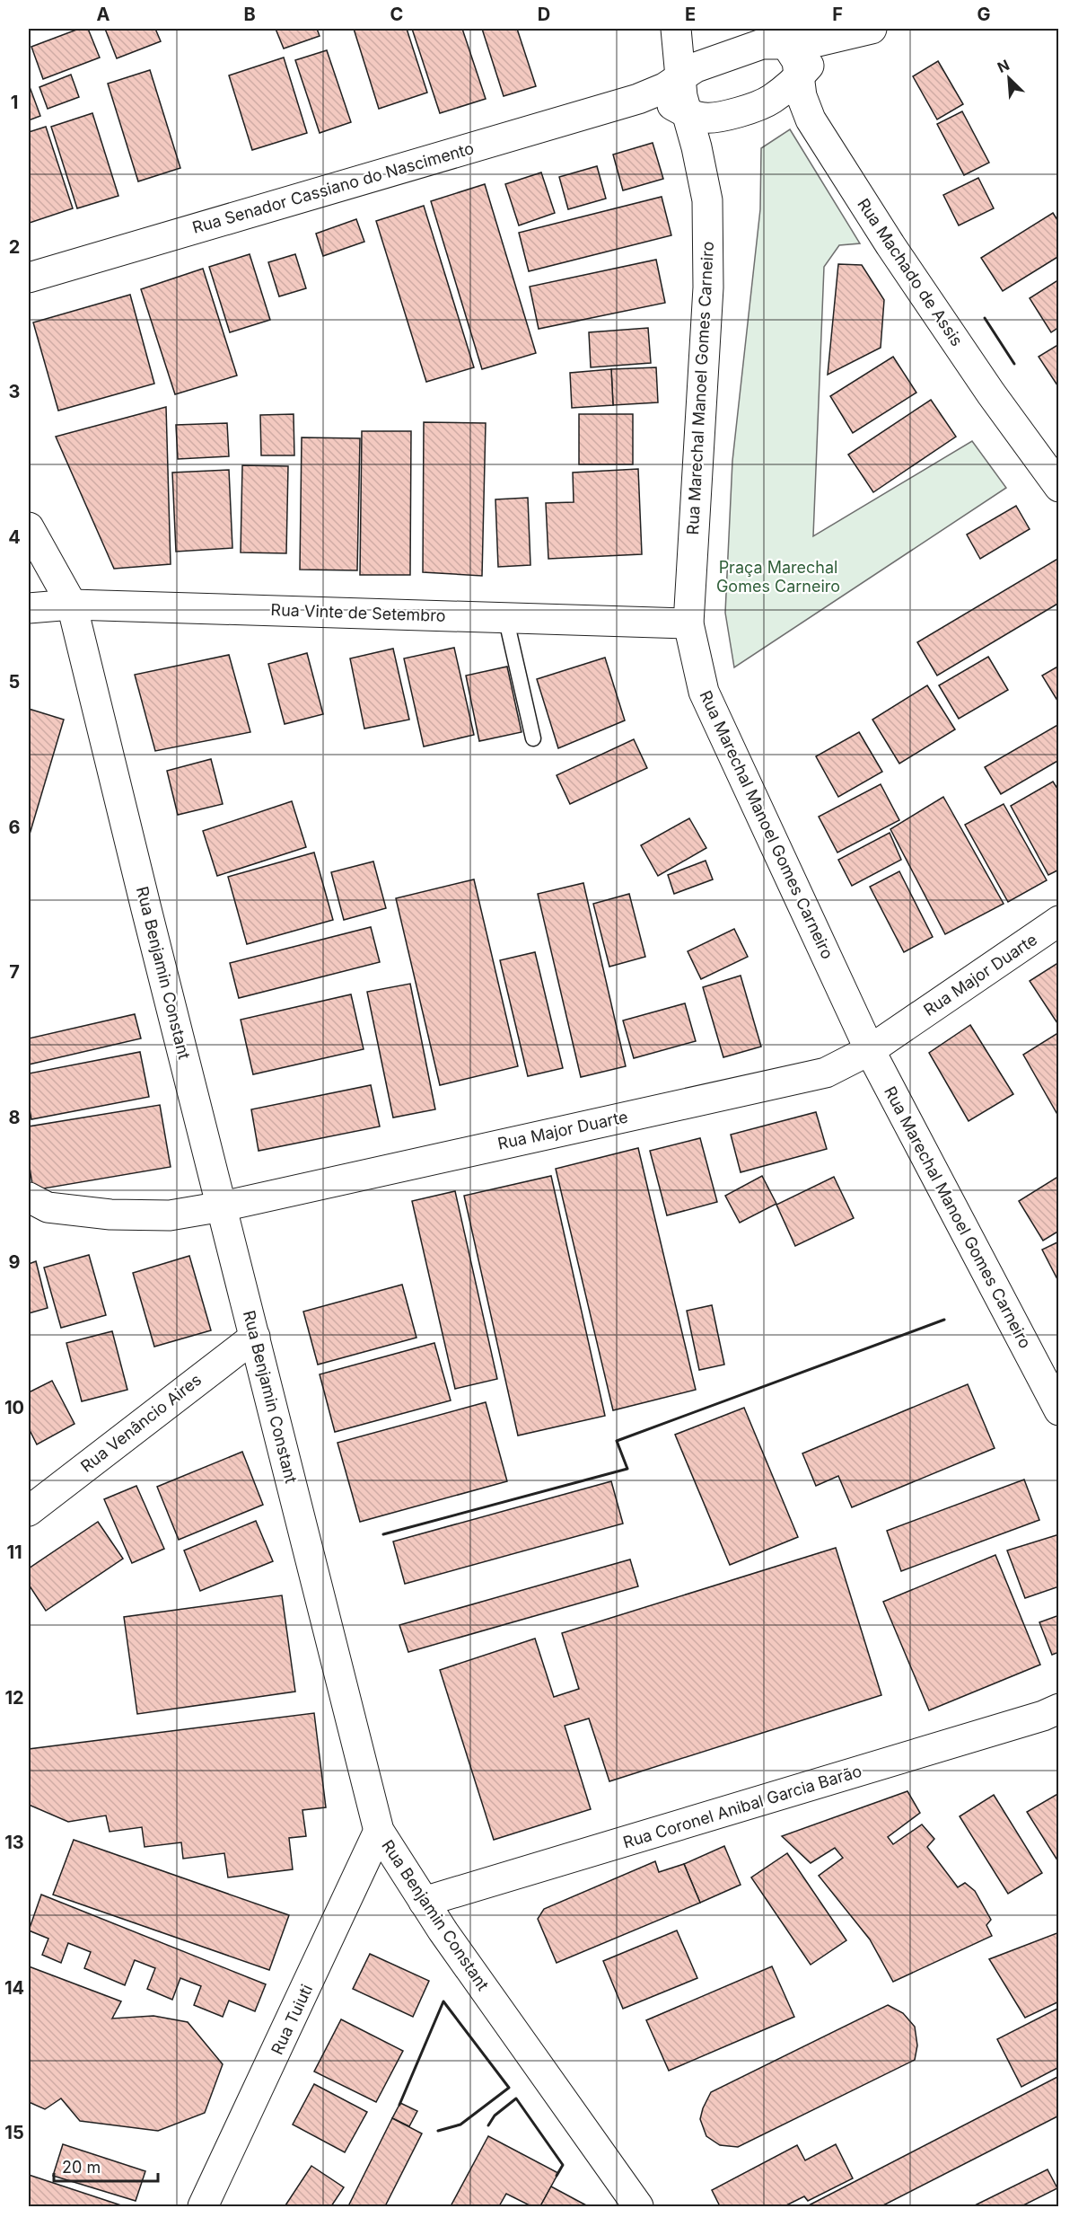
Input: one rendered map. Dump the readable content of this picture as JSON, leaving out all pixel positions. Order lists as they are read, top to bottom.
{
  "streets": {
    "street": [
      "Rua Senador Cassiano do Nascimento",
      "Rua Machado de Assis",
      "Rua Marechal Manoel Gomes Carneiro",
      "Rua Vinte de Setembro",
      "Rua Benjamin Constant",
      "Rua Major Duarte",
      "Rua Venâncio Aires",
      "Rua Coronel Anibal Garcia Barão",
      "Rua Tuiuti"
    ]
  },
  "crossings": [
    ["Rua Senador Cassiano do Nascimento", "Rua Machado de Assis"],
    ["Rua Senador Cassiano do Nascimento", "Rua Marechal Manoel Gomes Carneiro"],
    ["Rua Marechal Manoel Gomes Carneiro", "Rua Vinte de Setembro"],
    ["Rua Marechal Manoel Gomes Carneiro", "Rua Major Duarte"],
    ["Rua Vinte de Setembro", "Rua Benjamin Constant"],
    ["Rua Benjamin Constant", "Rua Major Duarte"],
    ["Rua Benjamin Constant", "Rua Venâncio Aires"],
    ["Rua Benjamin Constant", "Rua Coronel Anibal Garcia Barão"],
    ["Rua Benjamin Constant", "Rua Tuiuti"]
  ],
  "parks": ["Praça Marechal Gomes Carneiro"],
  "scale_bar": "20 m",
  "north": "top left",
  "grid": {
    "columns": [
      "A",
      "B",
      "C",
      "D",
      "E",
      "F",
      "G"
    ],
    "rows": [
      "1",
      "2",
      "3",
      "4",
      "5",
      "6",
      "7",
      "8",
      "9",
      "10",
      "11",
      "12",
      "13",
      "14",
      "15"
    ]
  }
}
